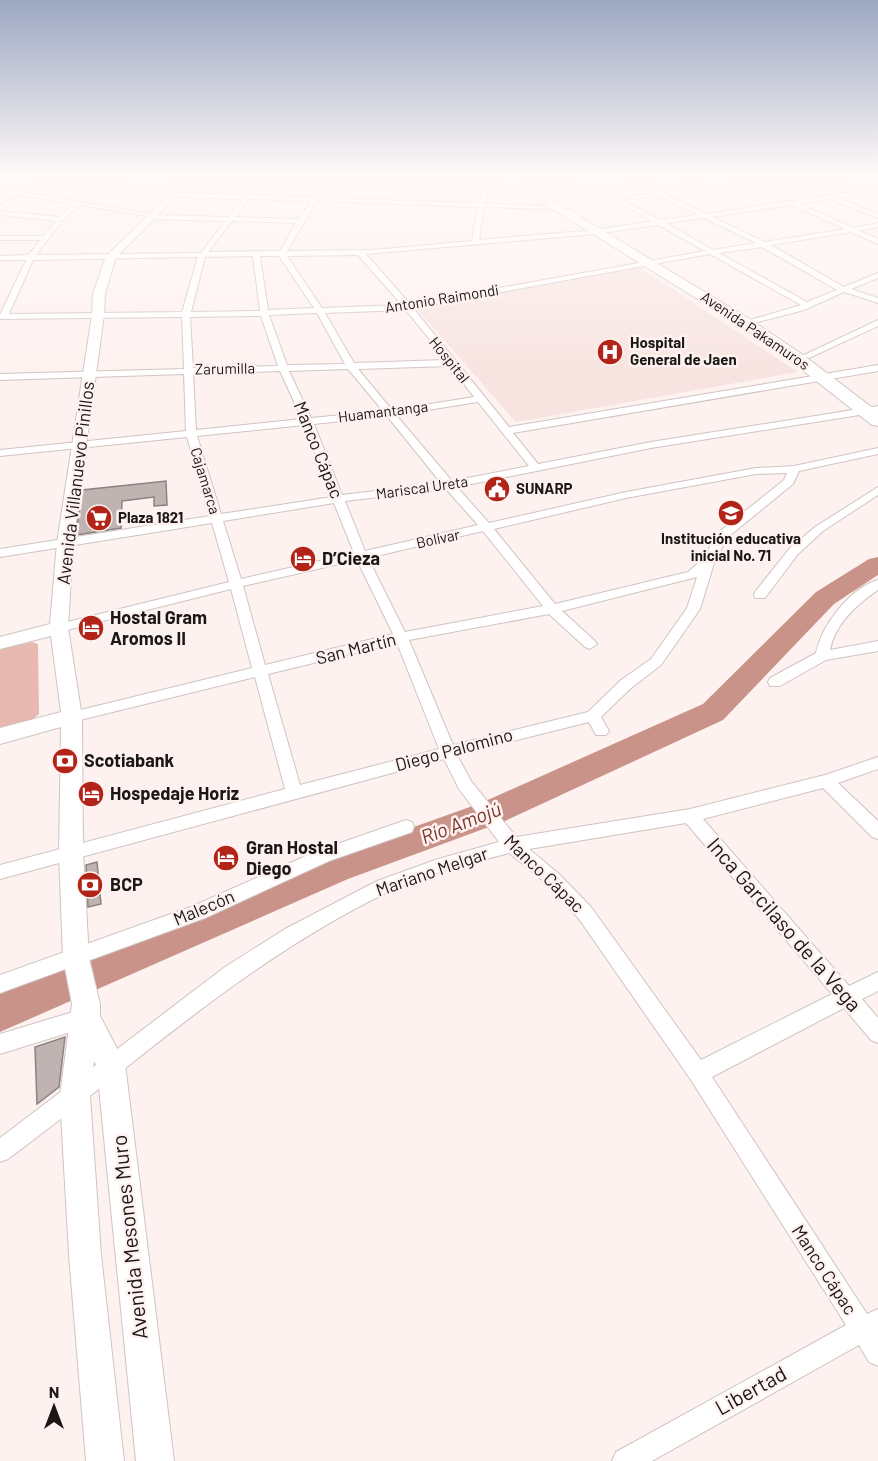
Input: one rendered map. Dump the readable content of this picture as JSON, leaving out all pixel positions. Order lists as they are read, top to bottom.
{
  "streets": {
    "highway": ["Avenida Pakamuros"],
    "street": [
      "Antonio Raimondi",
      "Hospital",
      "Zarumilla",
      "Huamantanga",
      "Manco Cápac",
      "Cajamarca",
      "Avenida Villanuevo Pinillos",
      "Mariscal Ureta",
      "Bolívar",
      "San Martín",
      "Diego Palomino",
      "Mariano Melgar",
      "Malecón",
      "Inca Garcilaso de la Vega",
      "Avenida Mesones Muro",
      "Libertad"
    ]
  },
  "crossings": [
    ["Antonio Raimondi", "Avenida Pakamuros"],
    ["Antonio Raimondi", "Hospital"],
    ["Antonio Raimondi", "Manco Cápac"],
    ["Antonio Raimondi", "Cajamarca"],
    ["Antonio Raimondi", "Avenida Villanuevo Pinillos"],
    ["Avenida Pakamuros", "Mariscal Ureta"],
    ["Hospital", "Zarumilla"],
    ["Hospital", "Huamantanga"],
    ["Hospital", "Mariscal Ureta"],
    ["Zarumilla", "Manco Cápac"],
    ["Zarumilla", "Cajamarca"],
    ["Zarumilla", "Avenida Villanuevo Pinillos"],
    ["Huamantanga", "Manco Cápac"],
    ["Huamantanga", "Cajamarca"],
    ["Huamantanga", "Avenida Villanuevo Pinillos"],
    ["Manco Cápac", "Mariscal Ureta"],
    ["Manco Cápac", "Bolívar"],
    ["Manco Cápac", "San Martín"],
    ["Manco Cápac", "Diego Palomino"],
    ["Manco Cápac", "Mariano Melgar"],
    ["Manco Cápac", "Libertad"],
    ["Cajamarca", "Mariscal Ureta"],
    ["Cajamarca", "Bolívar"],
    ["Cajamarca", "San Martín"],
    ["Cajamarca", "Diego Palomino"],
    ["Avenida Villanuevo Pinillos", "Mariscal Ureta"],
    ["Avenida Villanuevo Pinillos", "Bolívar"],
    ["Avenida Villanuevo Pinillos", "San Martín"],
    ["Avenida Villanuevo Pinillos", "Diego Palomino"],
    ["Avenida Villanuevo Pinillos", "Malecón"],
    ["Avenida Villanuevo Pinillos", "Avenida Mesones Muro"],
    ["Bolívar", "Diego Palomino"],
    ["San Martín", "Diego Palomino"],
    ["Mariano Melgar", "Inca Garcilaso de la Vega"],
    ["Mariano Melgar", "Avenida Mesones Muro"]
  ],
  "water": ["Río Amojú"],
  "places": {
    "hospital": ["Hospital General de Jaen"],
    "public building": ["SUNARP"],
    "school or university": ["Institución educativa inicial No. 71"],
    "supermarket": ["Plaza 1821"],
    "hotel": [
      "D’Cieza",
      "Hostal Gram Aromos II",
      "Hospedaje Horiz",
      "Gran Hostal Diego"
    ],
    "bank": ["Scotiabank", "BCP"]
  },
  "north": "top"
}
